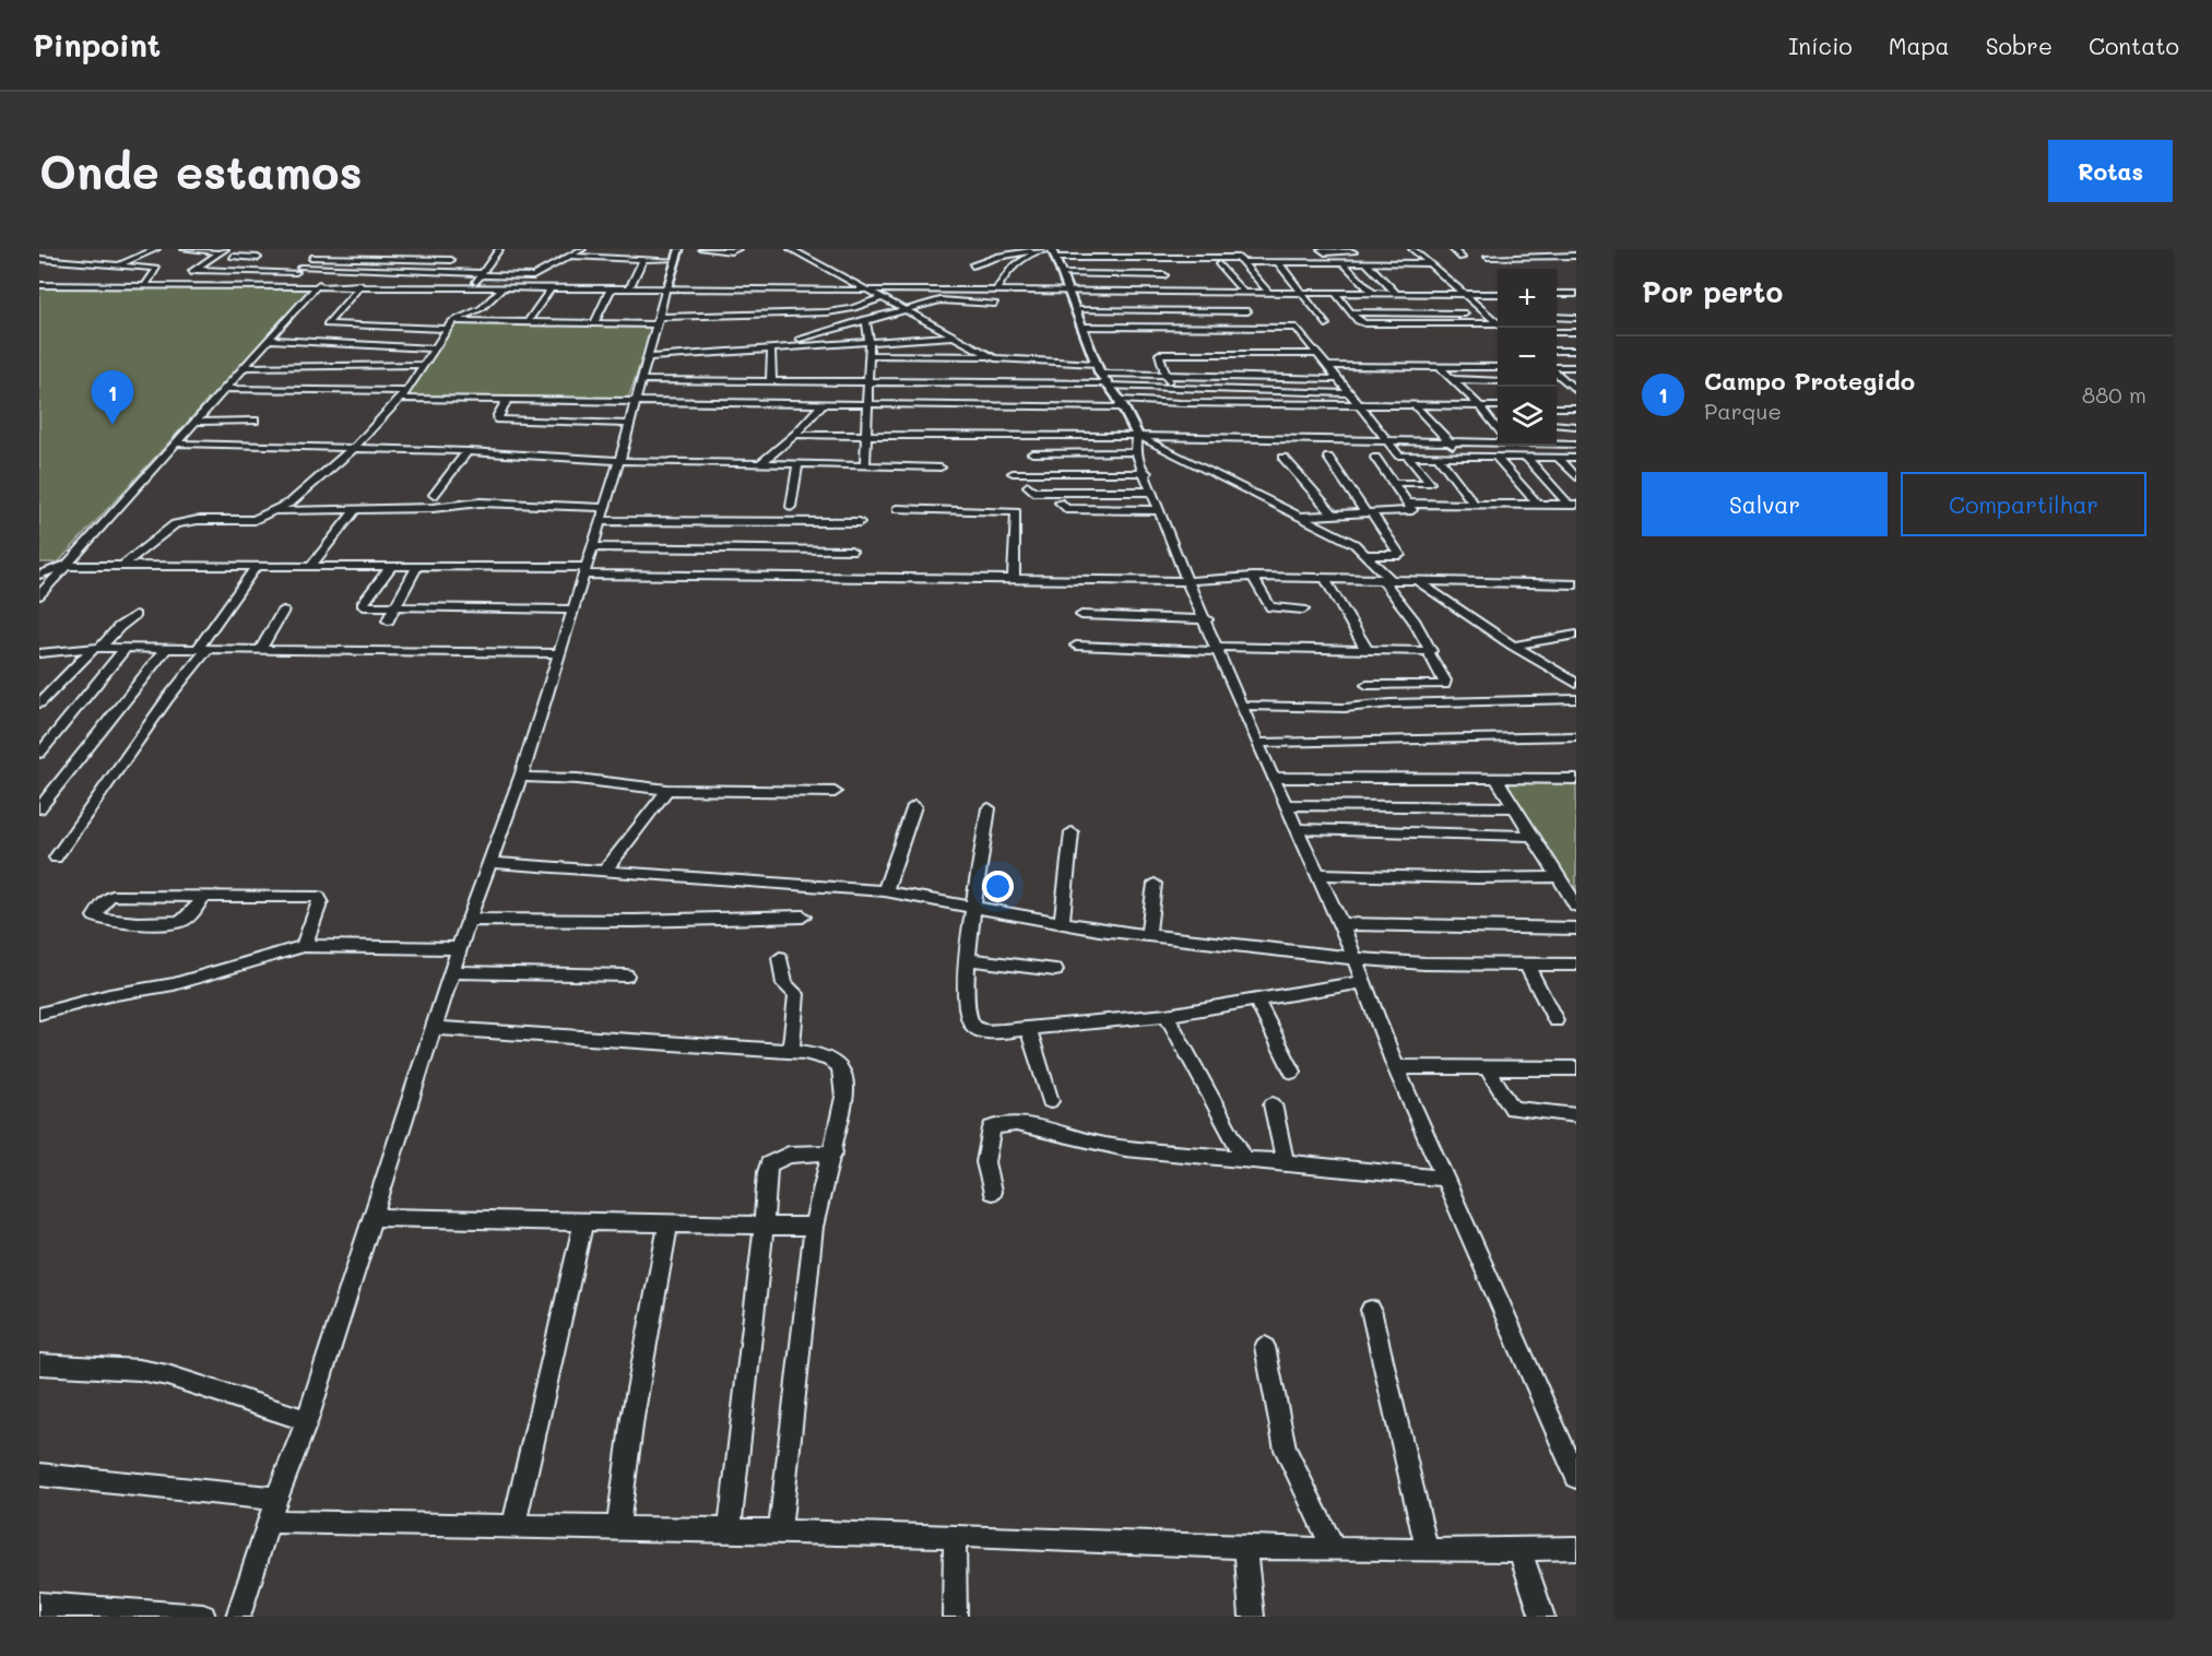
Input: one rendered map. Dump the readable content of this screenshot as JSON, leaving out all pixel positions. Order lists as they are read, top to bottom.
{
  "page": {
    "header": "Pinpoint",
    "nav": [
      "Início",
      "Mapa",
      "Sobre",
      "Contato"
    ],
    "buttons": [
      "Rotas",
      ["Salvar", "Compartilhar"]
    ],
    "title": "Onde estamos",
    "heading": "Por perto",
    "map_buttons": ["+", "−"],
    "list": [
      {
        "mark": "1",
        "name": "Campo Protegido",
        "note": "Parque",
        "value": "880 m"
      }
    ],
    "pins": "1"
  }
}
